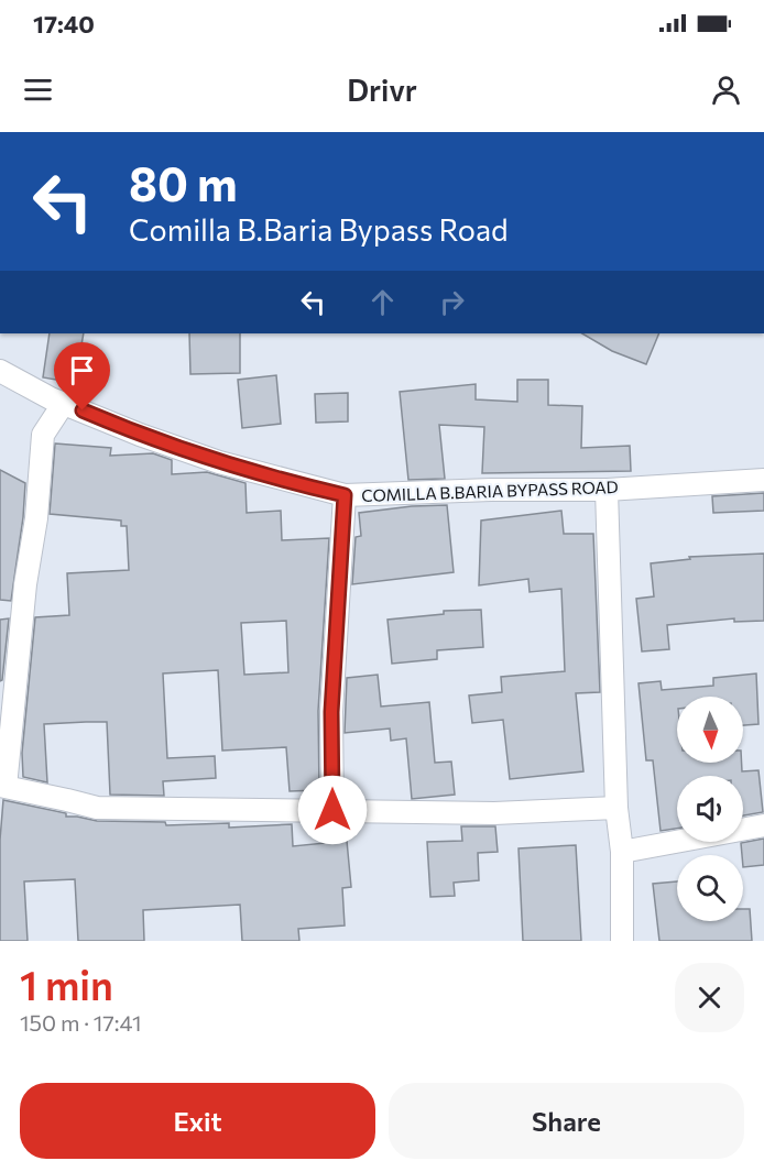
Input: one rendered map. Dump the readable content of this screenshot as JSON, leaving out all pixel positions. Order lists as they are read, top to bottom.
{
  "streets": {
    "street": ["COMILLA B.BARIA BYPASS ROAD"]
  },
  "north": "bottom",
  "page": {
    "status": "17:40",
    "header": "Drivr",
    "turn": ["80 m", "Comilla B.Baria Bypass Road"],
    "heading": ["1 min", "150 m · 17:41"],
    "buttons": ["Exit", "Share"]
  }
}
